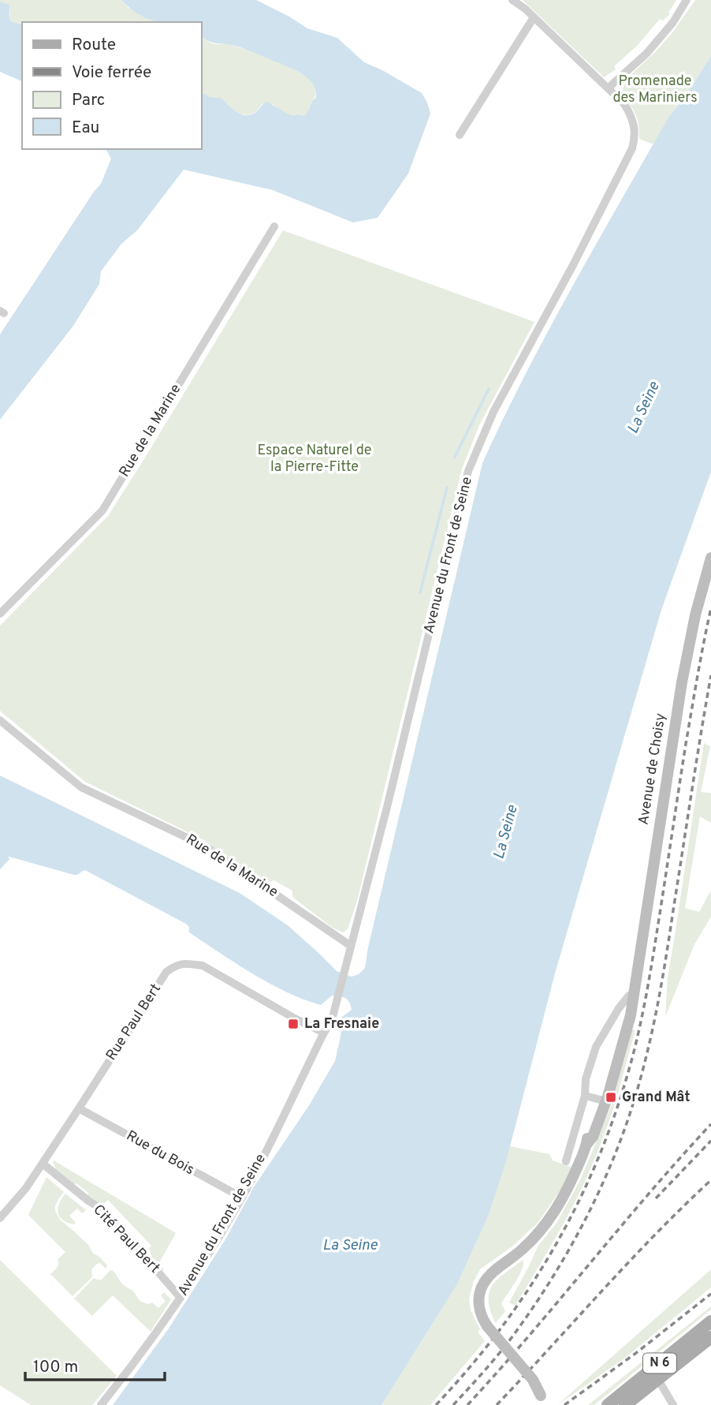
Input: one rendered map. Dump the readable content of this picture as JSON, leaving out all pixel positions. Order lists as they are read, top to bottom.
{
  "streets": {
    "main road": ["Avenue de Choisy", "N 6"],
    "street": [
      "Rue de la Marine",
      "Avenue du Front de Seine",
      "Rue Paul Bert",
      "Rue du Bois",
      "Cité Paul Bert"
    ]
  },
  "crossings": [
    ["Rue de la Marine", "Avenue du Front de Seine"],
    ["Avenue du Front de Seine", "Rue Paul Bert"],
    ["Avenue du Front de Seine", "Rue du Bois"],
    ["Avenue du Front de Seine", "Cité Paul Bert"],
    ["Rue Paul Bert", "Rue du Bois"],
    ["Rue Paul Bert", "Cité Paul Bert"]
  ],
  "water": ["La Seine"],
  "parks": ["Promenade des Mariniers", "Espace Naturel de la Pierre-Fitte"],
  "places": {
    "transit": ["La Fresnaie", "Grand Mât"]
  },
  "legend": [
    "Route",
    "Voie ferrée",
    "Parc",
    "Eau"
  ],
  "scale_bar": "100 m"
}
